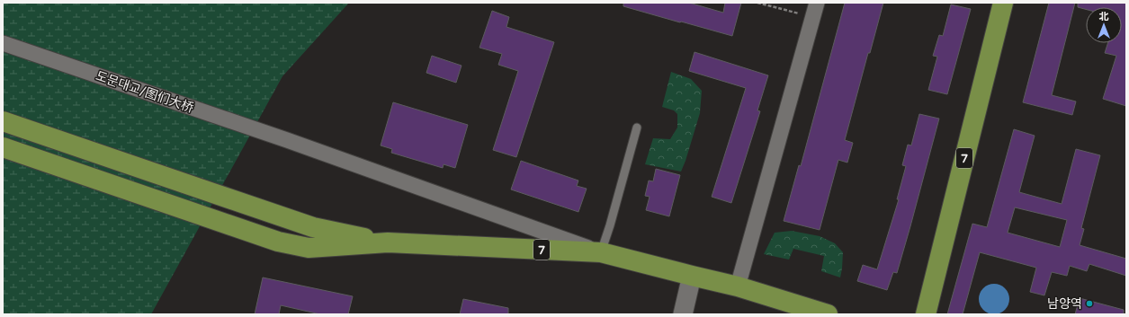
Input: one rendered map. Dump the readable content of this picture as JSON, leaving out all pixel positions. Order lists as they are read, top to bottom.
{
  "streets": {
    "main road": ["7"],
    "street": ["도문대교/图们大桥"]
  },
  "crossings": [
    ["도문대교/图们大桥", "7"]
  ],
  "places": ["남양역"],
  "north": "top"
}
